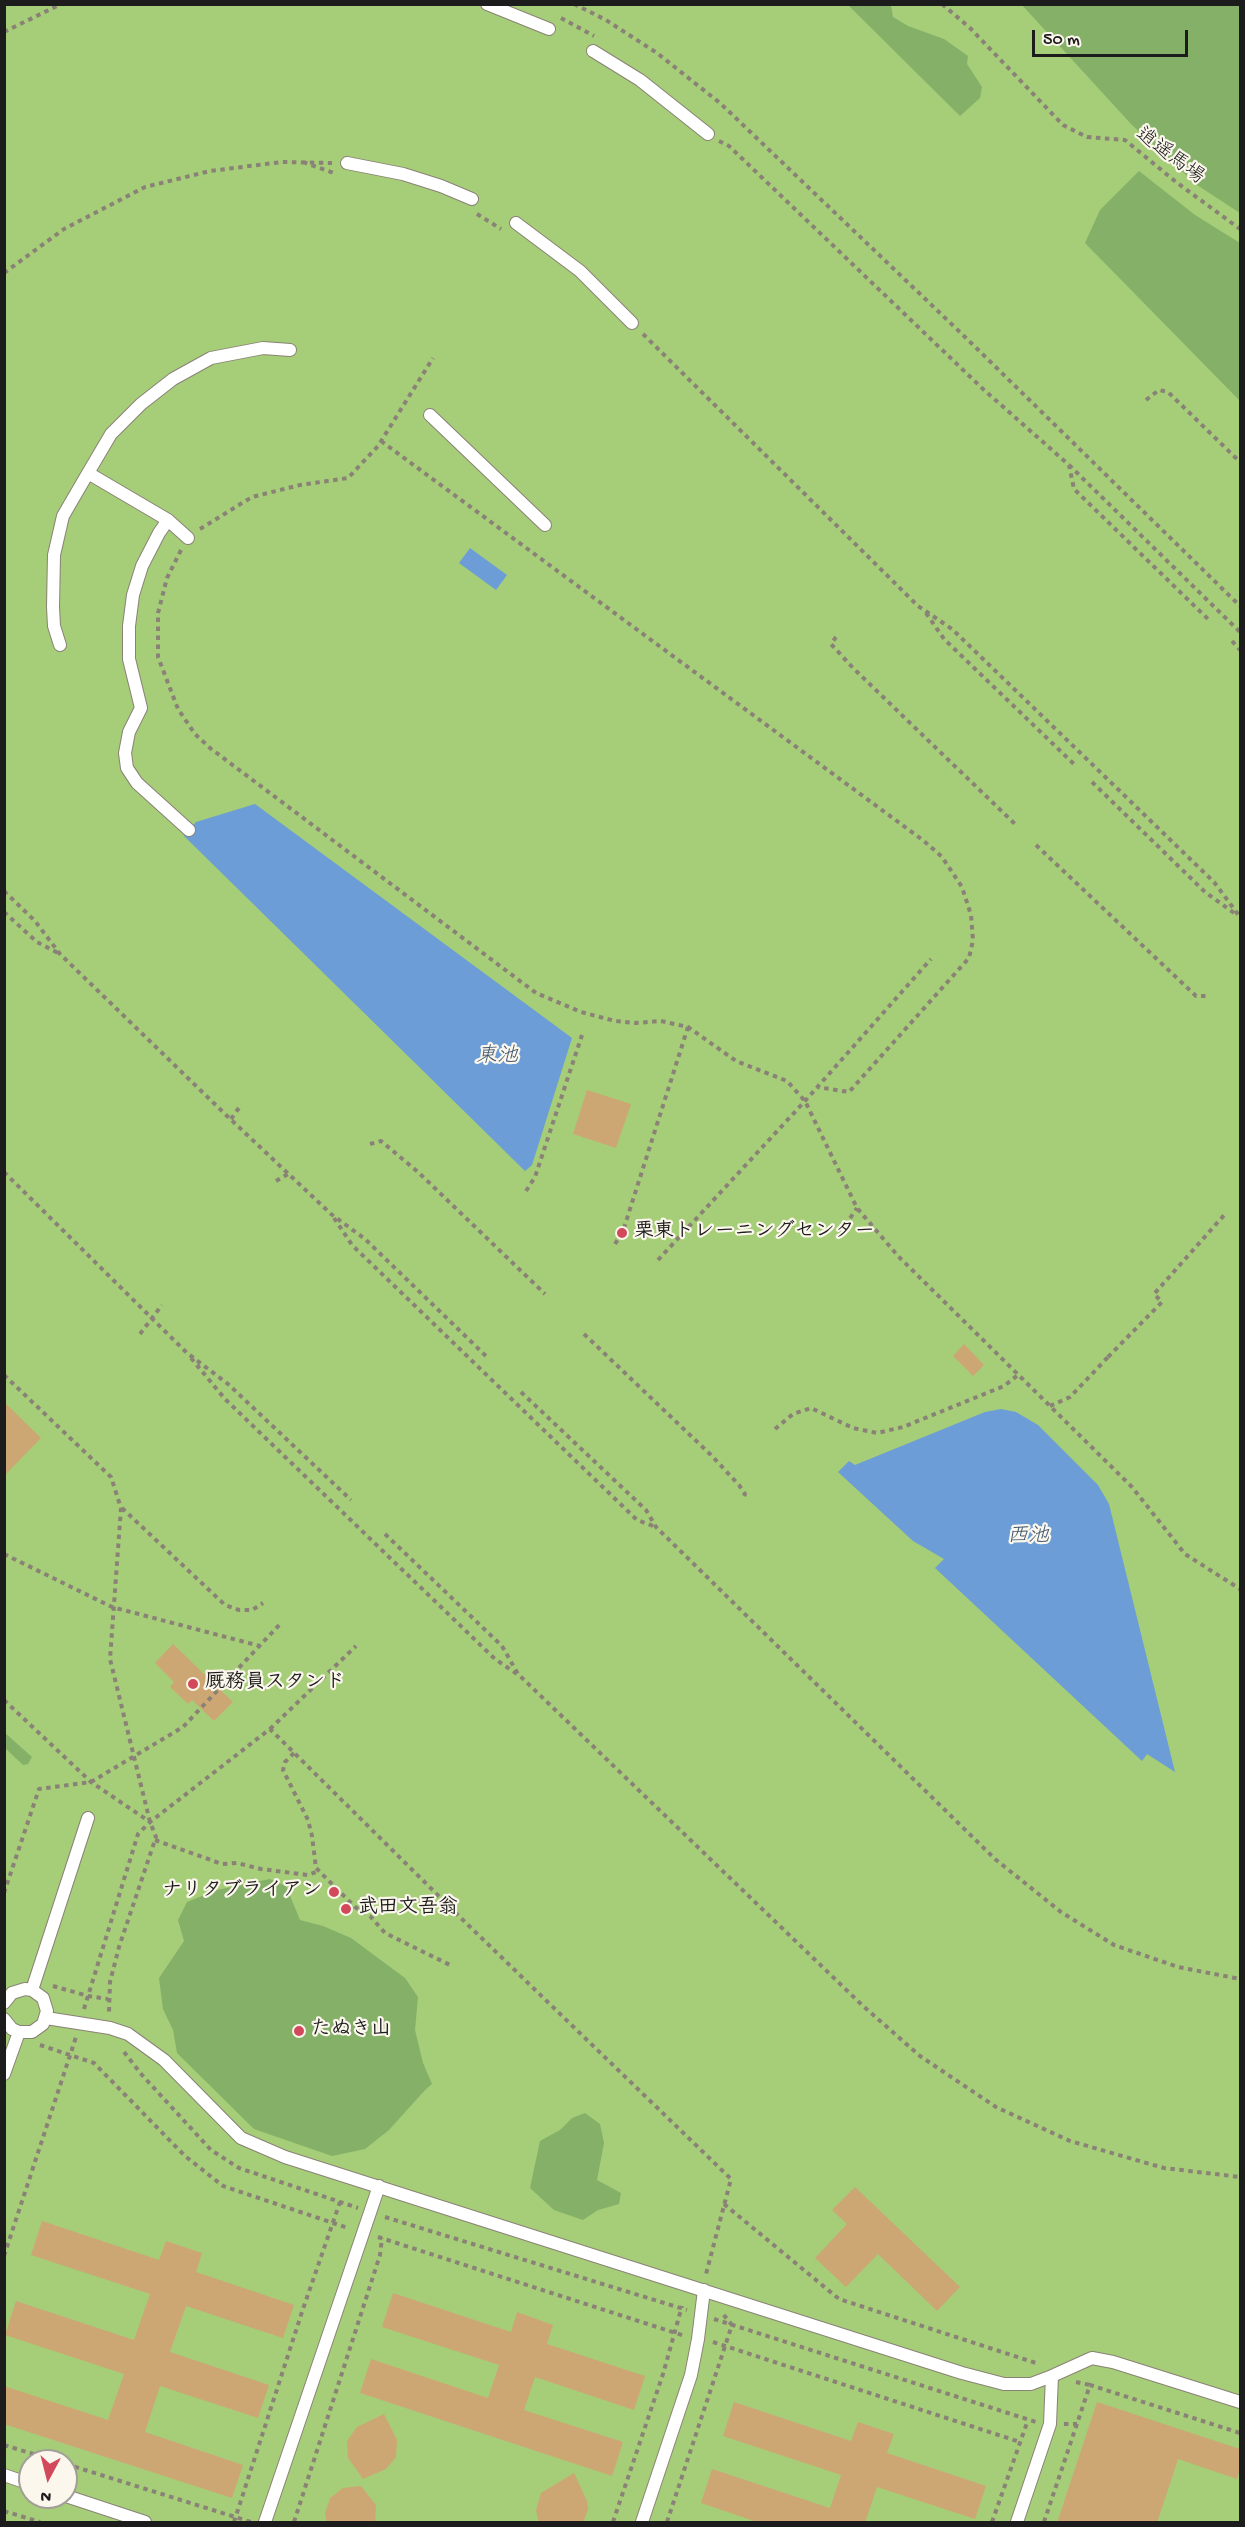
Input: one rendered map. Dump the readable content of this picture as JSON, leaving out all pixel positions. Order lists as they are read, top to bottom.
{
  "streets": {
    "path": ["逍遥馬場"]
  },
  "water": ["東池", "西池"],
  "places": [
    "栗東トレーニングセンター",
    "厩務員スタンド",
    "ナリタブライアン",
    "武田文吾翁",
    "たぬき山"
  ],
  "scale_bar": "50 m",
  "north": "bottom"
}
